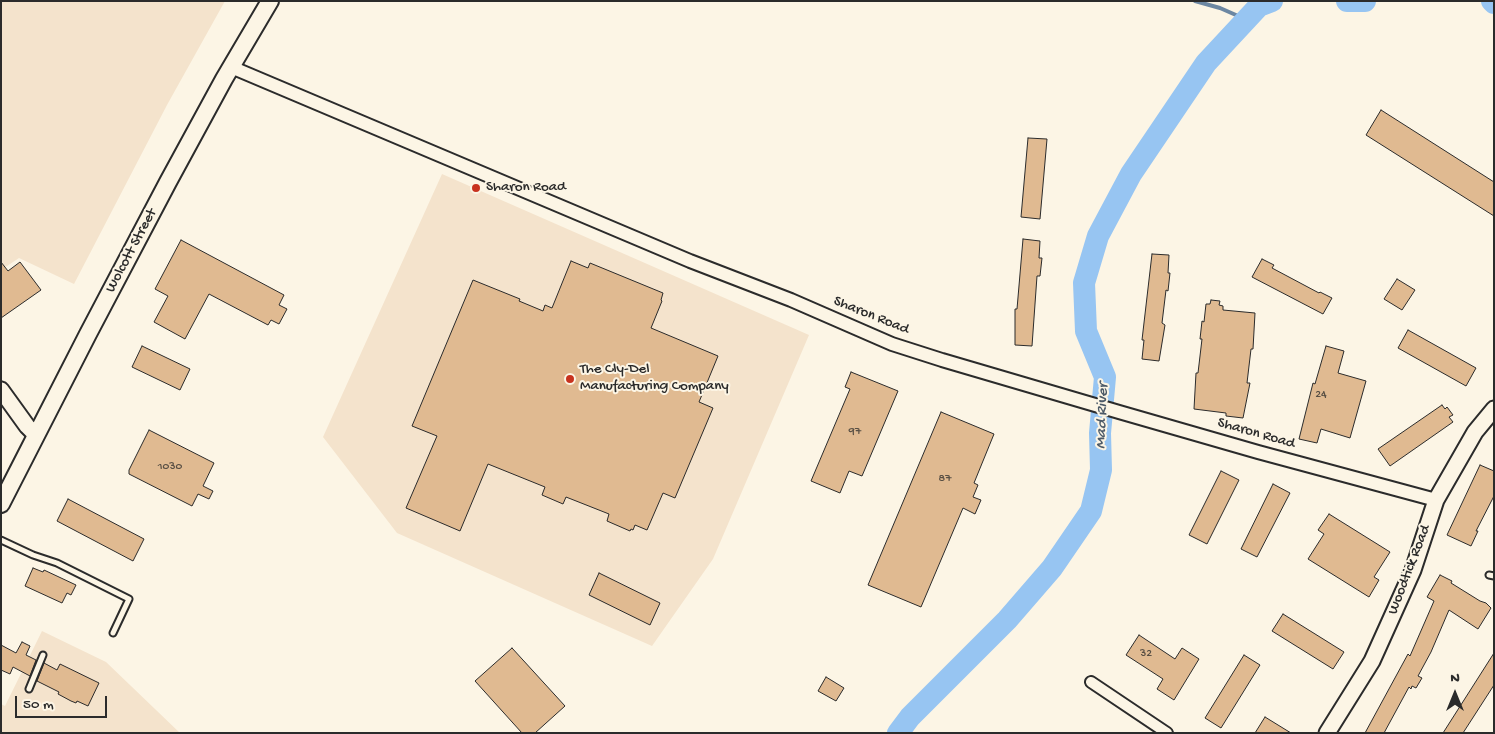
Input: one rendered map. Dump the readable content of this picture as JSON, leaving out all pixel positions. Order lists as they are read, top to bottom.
{
  "streets": {
    "main road": ["Wolcott Street", "Woodtick Road"],
    "street": ["Sharon Road"]
  },
  "crossings": [
    ["Wolcott Street", "Sharon Road"],
    ["Sharon Road", "Woodtick Road"]
  ],
  "water": ["Mad River"],
  "places": ["Sharon Road", "The Cly-Del Manufacturing Company"],
  "house_numbers": [
    "24",
    "97",
    "1030",
    "87",
    "32"
  ],
  "scale_bar": "50 m",
  "north": "top"
}
